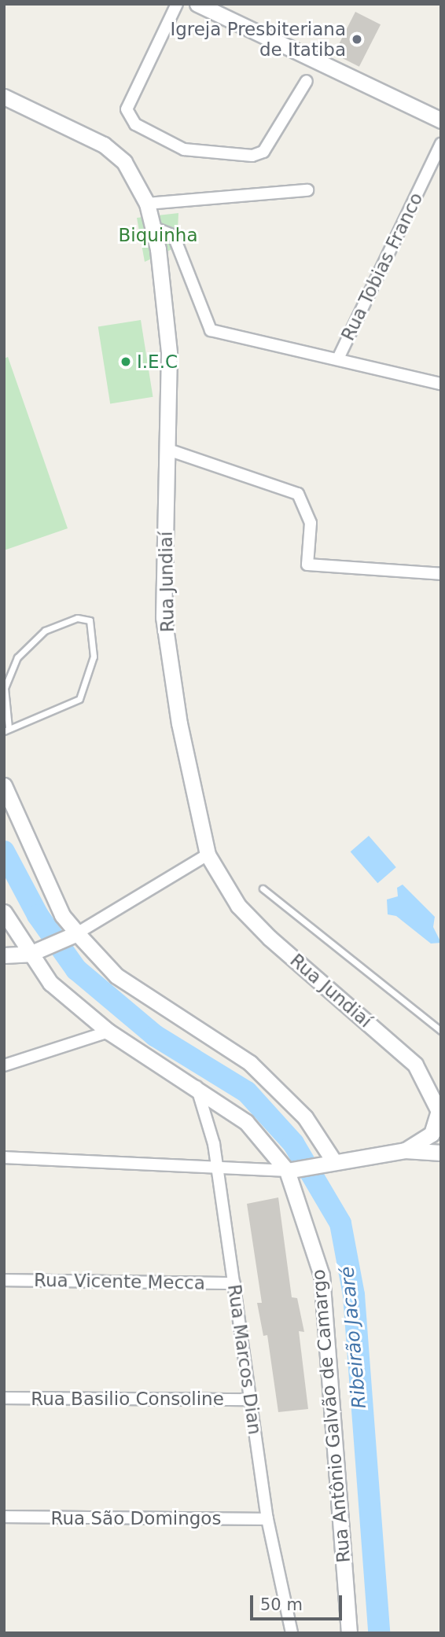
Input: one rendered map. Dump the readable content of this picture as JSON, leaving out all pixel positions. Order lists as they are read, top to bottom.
{
  "streets": {
    "main road": ["Rua Jundiaí", "Rua Antônio Galvão de Camargo"],
    "street": [
      "Rua Tobias Franco",
      "Rua Vicente Mecca",
      "Rua Marcos Dian",
      "Rua Basilio Consoline",
      "Rua São Domingos"
    ]
  },
  "crossings": [
    ["Rua Vicente Mecca", "Rua Marcos Dian"],
    ["Rua Marcos Dian", "Rua Basilio Consoline"],
    ["Rua Marcos Dian", "Rua São Domingos"]
  ],
  "water": ["Ribeirão Jacaré"],
  "parks": ["Biquinha"],
  "places": ["Igreja Presbiteriana de Itatiba", "I.E.C"],
  "scale_bar": "50 m"
}
